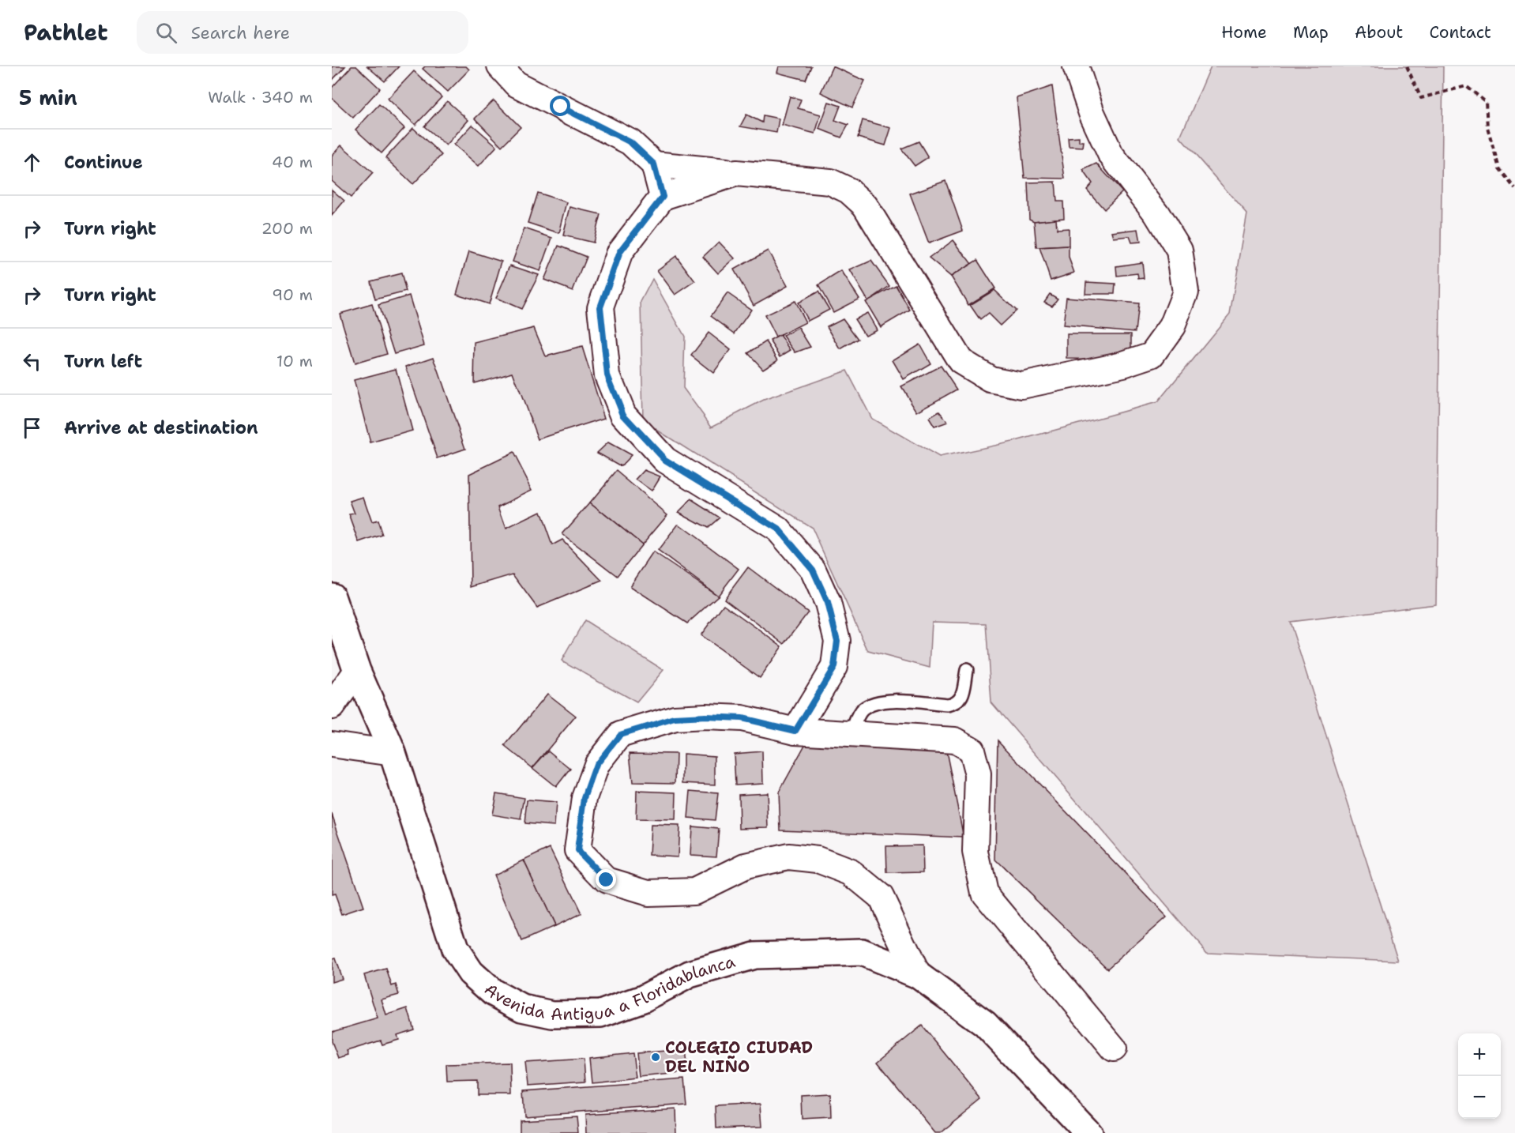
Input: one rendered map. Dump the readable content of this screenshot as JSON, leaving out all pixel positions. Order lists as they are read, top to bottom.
{
  "streets": {
    "street": ["Avenida Antigua a Floridablanca"]
  },
  "places": ["COLEGIO CIUDAD DEL NIÑO"],
  "page": {
    "header": "Pathlet",
    "search": "Search here",
    "nav": [
      "Home",
      "Map",
      "About",
      "Contact"
    ],
    "heading": ["5 min", "Walk · 340 m"],
    "list": [
      ["Continue", "40 m"],
      ["Turn right", "200 m"],
      ["Turn right", "90 m"],
      ["Turn left", "10 m"],
      "Arrive at destination"
    ],
    "map_buttons": ["+", "−"]
  }
}
